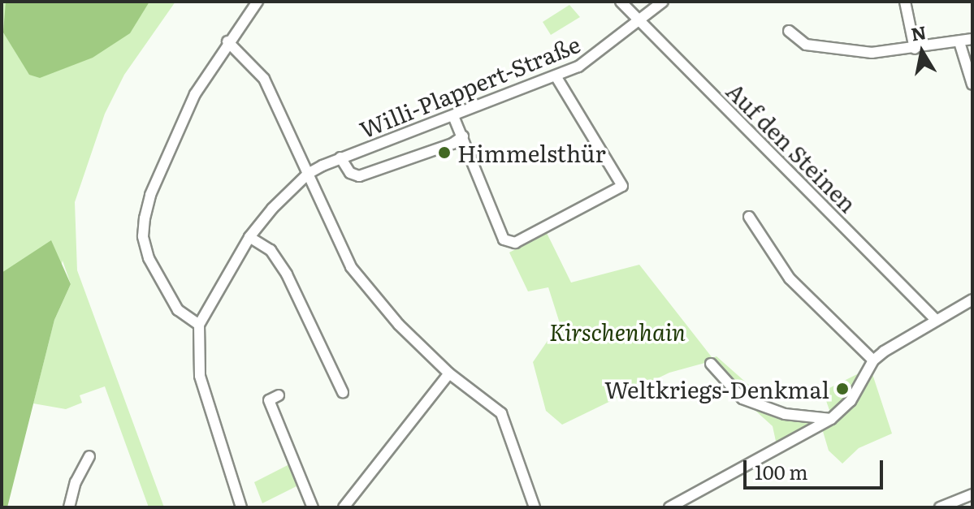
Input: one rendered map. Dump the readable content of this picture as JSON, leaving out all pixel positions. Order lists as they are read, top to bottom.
{
  "streets": {
    "street": ["Willi-Plappert-Straße", "Auf den Steinen"]
  },
  "crossings": [
    ["Willi-Plappert-Straße", "Auf den Steinen"]
  ],
  "parks": ["Kirschenhain"],
  "places": ["Himmelsthür", "Weltkriegs-Denkmal"],
  "scale_bar": "100 m",
  "north": "top"
}
